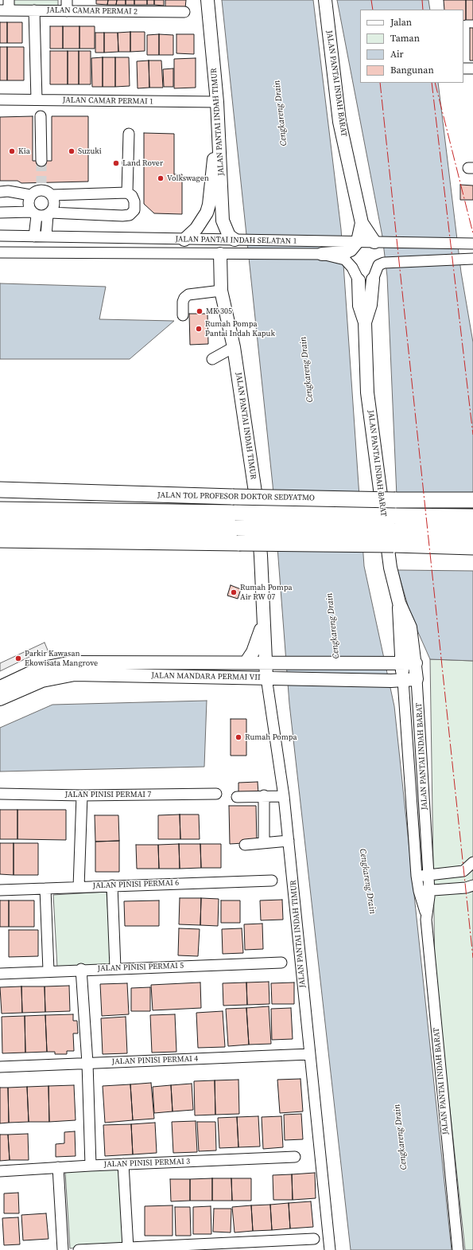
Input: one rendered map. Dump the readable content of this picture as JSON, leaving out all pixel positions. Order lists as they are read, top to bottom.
{
  "streets": {
    "highway": ["JALAN TOL PROFESOR DOKTOR SEDYATMO"],
    "main road": ["JALAN PANTAI INDAH BARAT", "JALAN PANTAI INDAH TIMUR", "JALAN MANDARA PERMAI VII"],
    "street": [
      "JALAN CAMAR PERMAI 2",
      "JALAN CAMAR PERMAI 1",
      "JALAN PANTAI INDAH SELATAN 1",
      "JALAN PINISI PERMAI 7",
      "JALAN PINISI PERMAI 6",
      "JALAN PINISI PERMAI 5",
      "JALAN PINISI PERMAI 4",
      "JALAN PINISI PERMAI 3"
    ]
  },
  "crossings": [
    ["JALAN PANTAI INDAH BARAT", "JALAN MANDARA PERMAI VII"],
    ["JALAN CAMAR PERMAI 1", "JALAN PANTAI INDAH TIMUR"],
    ["JALAN PANTAI INDAH TIMUR", "JALAN PANTAI INDAH SELATAN 1"],
    ["JALAN PANTAI INDAH TIMUR", "JALAN MANDARA PERMAI VII"],
    ["JALAN PANTAI INDAH TIMUR", "JALAN PINISI PERMAI 4"]
  ],
  "water": ["Cengkareng Drain"],
  "places": [
    "Kia",
    "Suzuki",
    "Land Rover",
    "Volkswagen",
    "MK 305",
    "Rumah Pompa Pantai Indah Kapuk",
    "Rumah Pompa Air RW 07",
    "Parkir Kawasan Ekowisata Mangrove",
    "Rumah Pompa"
  ],
  "legend": [
    "Jalan",
    "Taman",
    "Air",
    "Bangunan"
  ]
}
